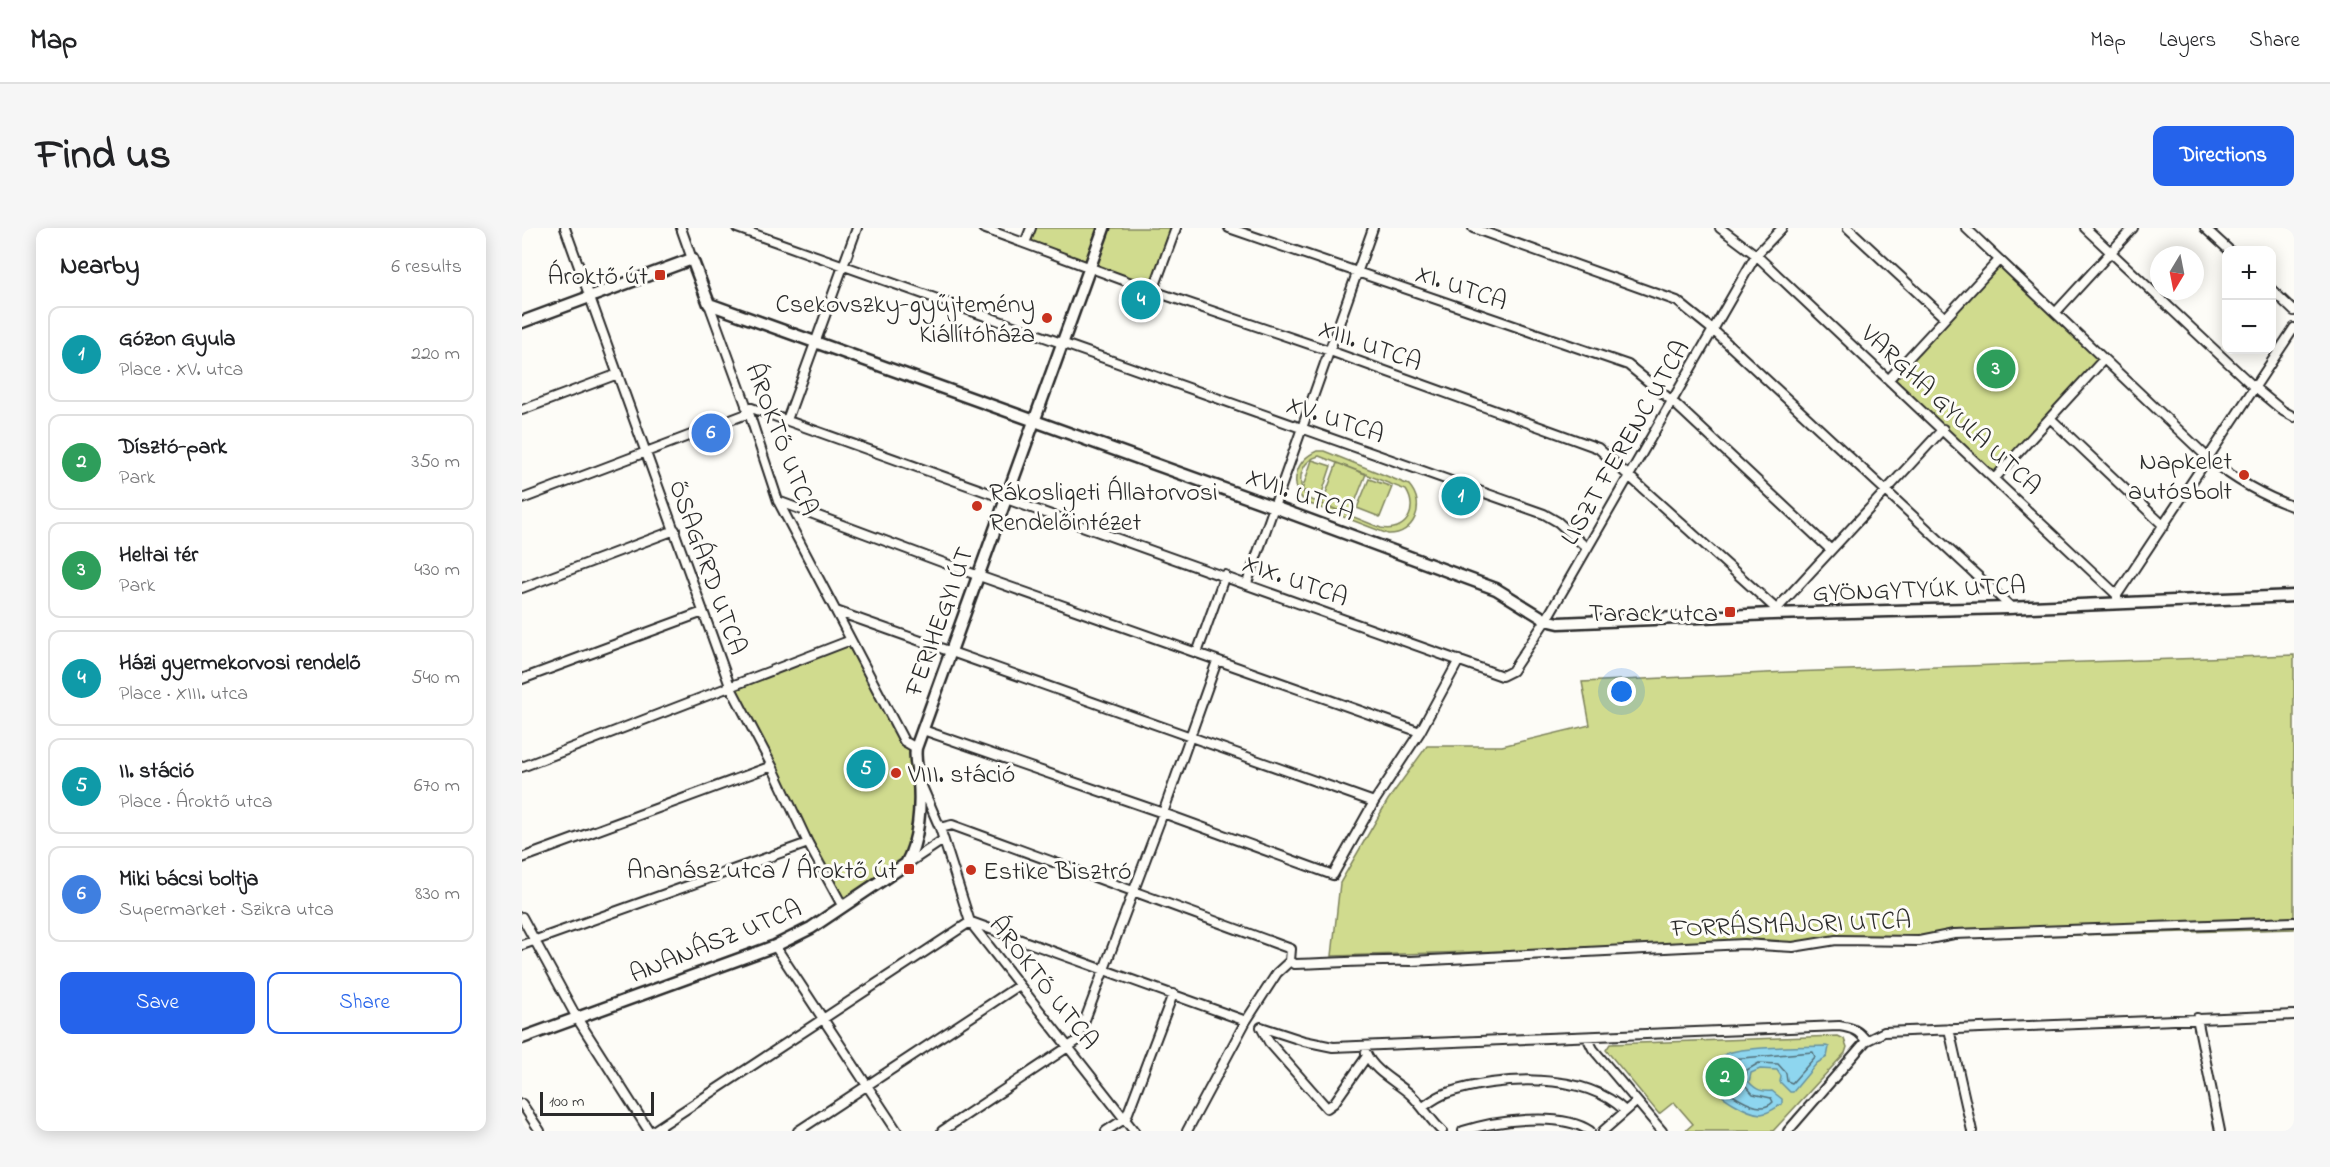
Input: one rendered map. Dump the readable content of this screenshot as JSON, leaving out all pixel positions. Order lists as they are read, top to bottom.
{
  "streets": {
    "street": [
      "XI. UTCA",
      "XIII. UTCA",
      "VARGHA GYULA UTCA",
      "XV. UTCA",
      "ÁROKTŐ UTCA",
      "LISZT FERENC UTCA",
      "XVII. UTCA",
      "ŐSAGÁRD UTCA",
      "XIX. UTCA",
      "GYÖNGYTYÚK UTCA",
      "FERIHEGYI ÚT",
      "FORRÁSMAJORI UTCA",
      "ANANÁSZ UTCA"
    ]
  },
  "crossings": [
    ["XI. UTCA", "LISZT FERENC UTCA"],
    ["XIII. UTCA", "LISZT FERENC UTCA"],
    ["XIII. UTCA", "FERIHEGYI ÚT"],
    ["VARGHA GYULA UTCA", "LISZT FERENC UTCA"],
    ["VARGHA GYULA UTCA", "GYÖNGYTYÚK UTCA"],
    ["XV. UTCA", "LISZT FERENC UTCA"],
    ["XV. UTCA", "FERIHEGYI ÚT"],
    ["ÁROKTŐ UTCA", "XVII. UTCA"],
    ["ÁROKTŐ UTCA", "XIX. UTCA"],
    ["ÁROKTŐ UTCA", "FERIHEGYI ÚT"],
    ["ÁROKTŐ UTCA", "ANANÁSZ UTCA"],
    ["LISZT FERENC UTCA", "XVII. UTCA"],
    ["LISZT FERENC UTCA", "XIX. UTCA"],
    ["LISZT FERENC UTCA", "GYÖNGYTYÚK UTCA"],
    ["XVII. UTCA", "GYÖNGYTYÚK UTCA"],
    ["XVII. UTCA", "FERIHEGYI ÚT"],
    ["ŐSAGÁRD UTCA", "ANANÁSZ UTCA"],
    ["XIX. UTCA", "FERIHEGYI ÚT"],
    ["FERIHEGYI ÚT", "ANANÁSZ UTCA"]
  ],
  "places": {
    "transit": ["Ároktő út", "Tarack utca", "Ananász utca / Ároktő út"],
    "other": [
      "Csekovszky-gyűjtemény Kiállítóháza",
      "Napkelet autósbolt",
      "Rákosligeti Állatorvosi Rendelőintézet",
      "VIII. stáció",
      "Estike Bisztró"
    ]
  },
  "scale_bar": "100 m",
  "north": "bottom",
  "page": {
    "header": "Map",
    "nav": ["Map", "Layers", "Share"],
    "title": "Find us",
    "buttons": [
      "Directions",
      ["Save", "Share"]
    ],
    "heading": ["Nearby", "6 results"],
    "map_buttons": ["+", "−"],
    "pins": [
      "4",
      "3",
      "6",
      "1",
      "5",
      "2"
    ],
    "list": [
      {
        "mark": "1",
        "name": "Gózon Gyula",
        "note": "Place · XV. utca",
        "value": "220 m"
      },
      {
        "mark": "2",
        "name": "Dísztó-park",
        "note": "Park",
        "value": "350 m"
      },
      {
        "mark": "3",
        "name": "Heltai tér",
        "note": "Park",
        "value": "430 m"
      },
      {
        "mark": "4",
        "name": "Házi gyermekorvosi rendelő",
        "note": "Place · XIII. utca",
        "value": "540 m"
      },
      {
        "mark": "5",
        "name": "II. stáció",
        "note": "Place · Ároktő utca",
        "value": "670 m"
      },
      {
        "mark": "6",
        "name": "Miki bácsi boltja",
        "note": "Supermarket · Szikra utca",
        "value": "830 m"
      }
    ],
    "scale": "100 m"
  }
}
